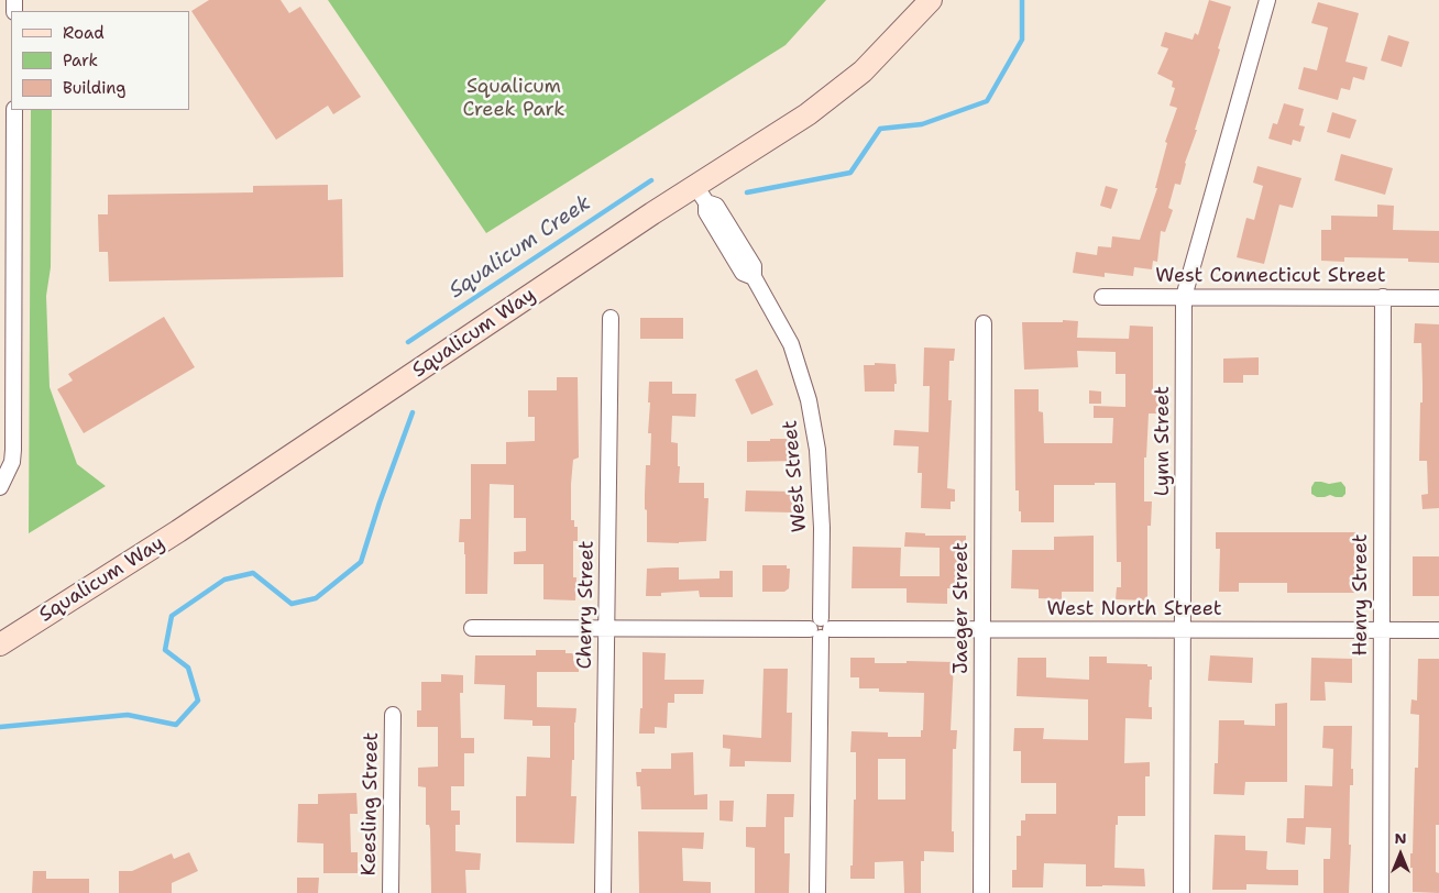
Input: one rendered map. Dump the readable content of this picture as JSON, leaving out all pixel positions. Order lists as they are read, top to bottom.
{
  "streets": {
    "street": [
      "West Connecticut Street",
      "Squalicum Way",
      "Lynn Street",
      "West Street",
      "Henry Street",
      "Cherry Street",
      "Jaeger Street",
      "West North Street",
      "Keesling Street"
    ]
  },
  "crossings": [
    ["West Connecticut Street", "Lynn Street"],
    ["West Connecticut Street", "Henry Street"],
    ["Squalicum Way", "West Street"],
    ["Lynn Street", "West North Street"],
    ["West Street", "West North Street"],
    ["Henry Street", "West North Street"],
    ["Cherry Street", "West North Street"],
    ["Jaeger Street", "West North Street"]
  ],
  "water": ["Squalicum Creek"],
  "parks": ["Squalicum Creek Park"],
  "legend": ["Road", "Park", "Building"],
  "north": "top"
}
